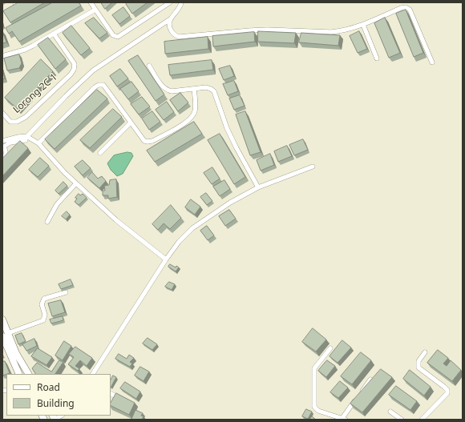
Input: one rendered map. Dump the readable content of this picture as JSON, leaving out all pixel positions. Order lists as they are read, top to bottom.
{
  "streets": {
    "street": ["Lorong 2C 1"]
  },
  "legend": ["Road", "Building"]
}
